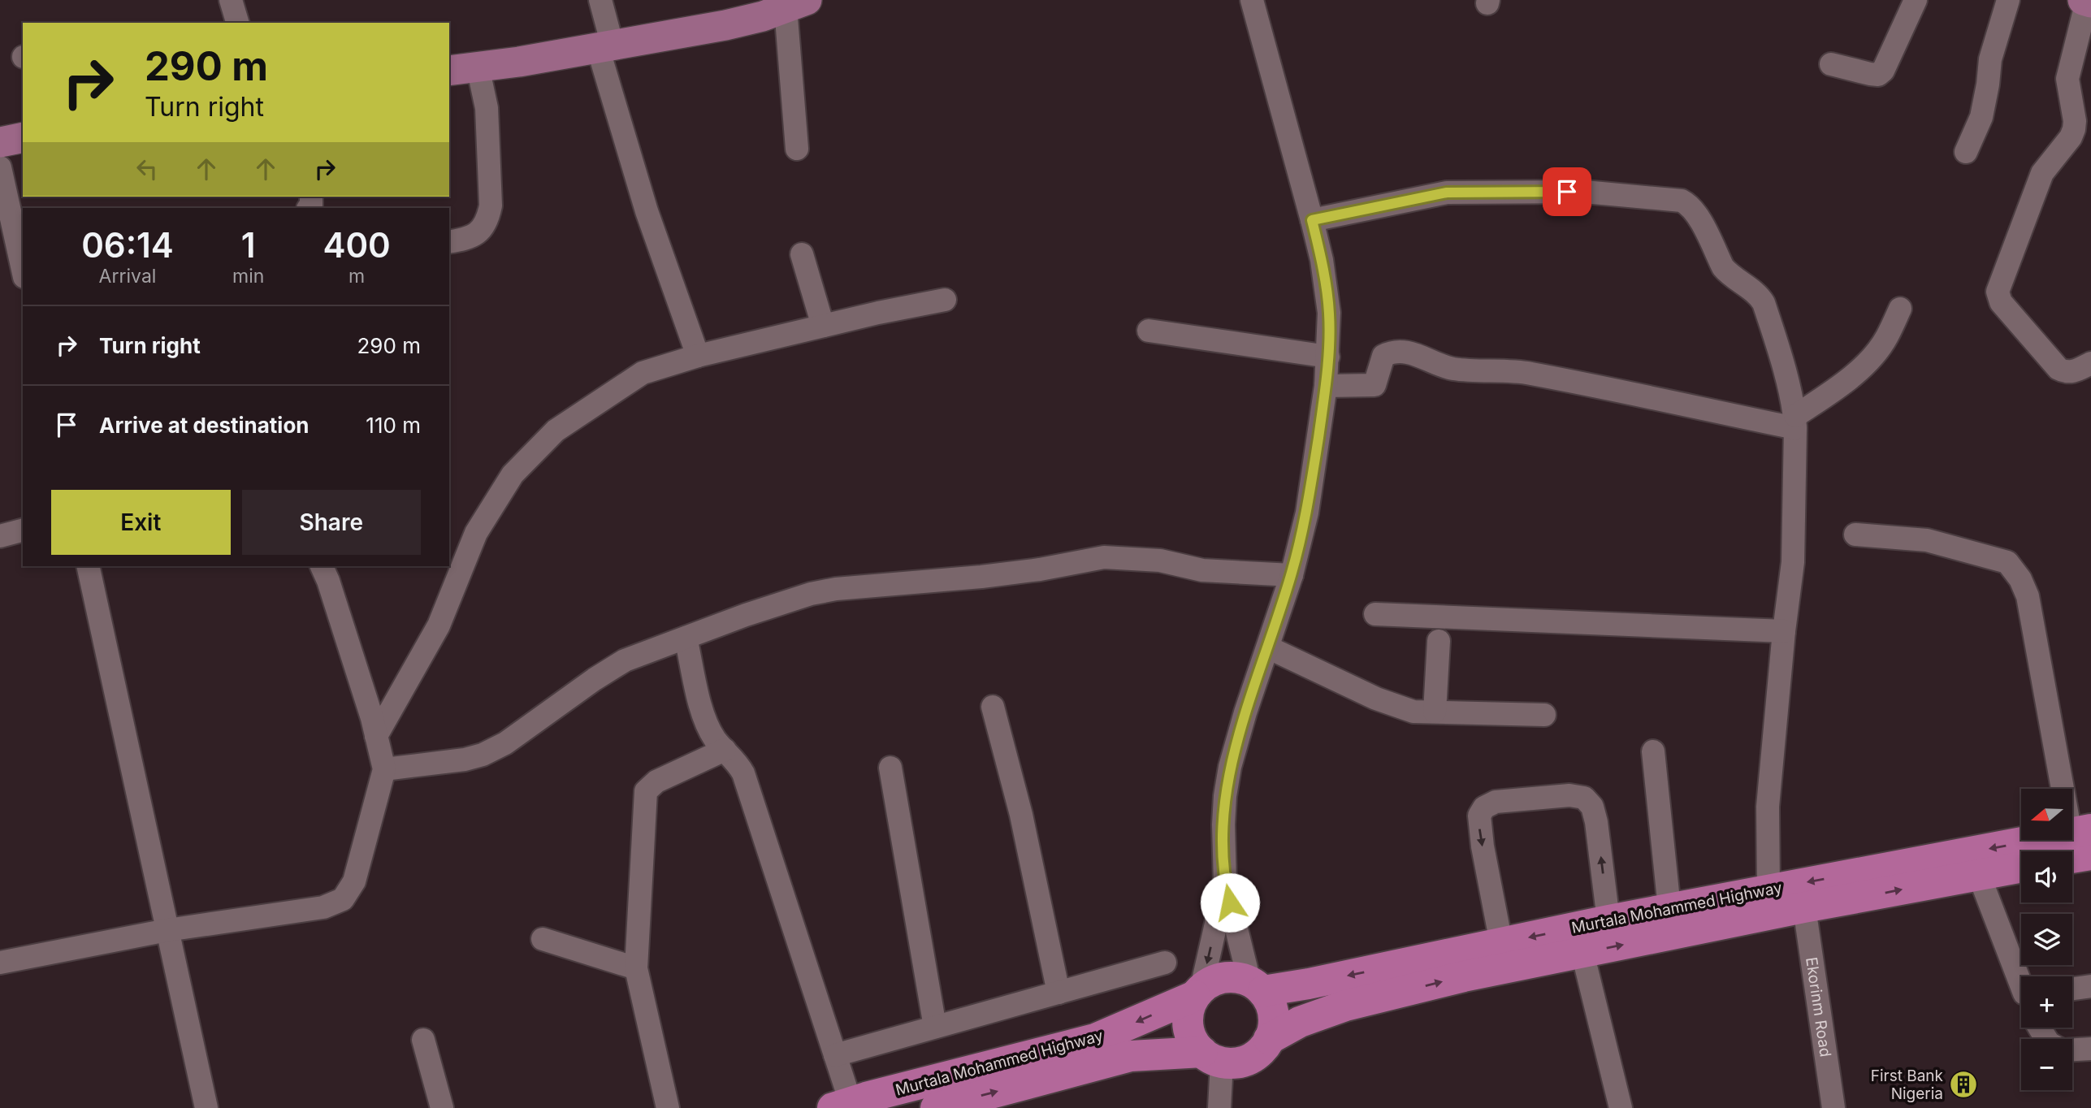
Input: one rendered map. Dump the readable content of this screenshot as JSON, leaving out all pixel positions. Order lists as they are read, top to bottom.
{
  "streets": {
    "highway": ["Murtala Mohammed Highway"],
    "street": ["Ekorinm Road"]
  },
  "crossings": [
    ["Murtala Mohammed Highway", "Ekorinm Road"]
  ],
  "places": {
    "building": ["First Bank Nigeria"]
  },
  "north": "left",
  "page": {
    "turn": ["290 m", "Turn right"],
    "eta": [
      "06:14",
      "Arrival",
      "1",
      "min",
      "400",
      "m"
    ],
    "list": [
      {
        "name": "Turn right",
        "value": "290 m"
      },
      {
        "name": "Arrive at destination",
        "value": "110 m"
      }
    ],
    "buttons": ["Exit", "Share"],
    "map_buttons": ["+", "−"]
  }
}
